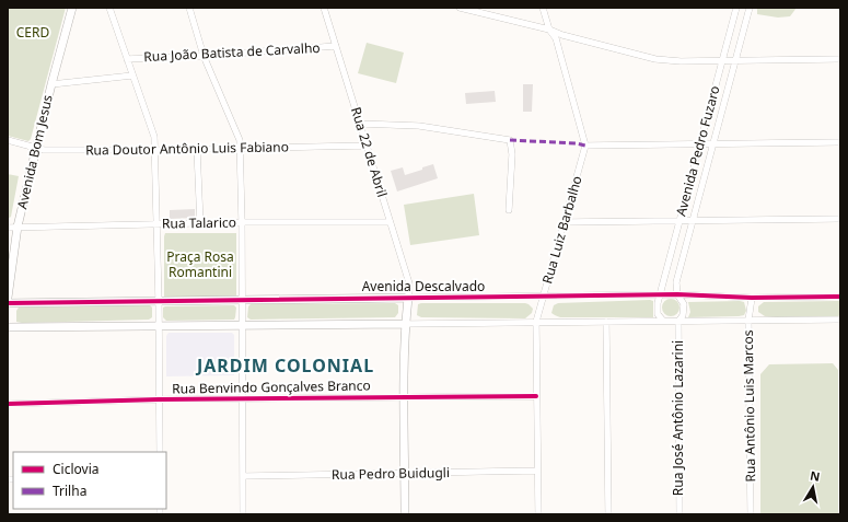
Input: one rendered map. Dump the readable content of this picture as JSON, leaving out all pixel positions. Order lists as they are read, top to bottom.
{
  "streets": {
    "street": [
      "Rua João Batista de Carvalho",
      "Rua Doutor Antônio Luis Fabiano",
      "Avenida Pedro Fuzaro",
      "Avenida Bom Jesus",
      "Rua 22 de Abril",
      "Rua Talarico",
      "Rua Luiz Barbalho",
      "Avenida Descalvado",
      "Rua Benvindo Gonçalves Branco",
      "Rua Antônio Luis Marcos",
      "Rua José Antônio Lazarini",
      "Rua Pedro Buidugli"
    ]
  },
  "crossings": [
    ["Rua João Batista de Carvalho", "Avenida Bom Jesus"],
    ["Rua João Batista de Carvalho", "Rua 22 de Abril"],
    ["Rua Doutor Antônio Luis Fabiano", "Avenida Bom Jesus"],
    ["Rua Doutor Antônio Luis Fabiano", "Rua 22 de Abril"],
    ["Avenida Pedro Fuzaro", "Avenida Descalvado"],
    ["Avenida Pedro Fuzaro", "Rua José Antônio Lazarini"],
    ["Avenida Bom Jesus", "Rua Talarico"],
    ["Rua 22 de Abril", "Rua Talarico"],
    ["Rua 22 de Abril", "Avenida Descalvado"],
    ["Rua Luiz Barbalho", "Avenida Descalvado"],
    ["Rua Luiz Barbalho", "Rua Benvindo Gonçalves Branco"],
    ["Rua Luiz Barbalho", "Rua Pedro Buidugli"],
    ["Avenida Descalvado", "Rua Antônio Luis Marcos"],
    ["Avenida Descalvado", "Rua José Antônio Lazarini"]
  ],
  "districts": ["JARDIM COLONIAL"],
  "parks": ["CERD", "Praça Rosa Romantini"],
  "legend": ["Ciclovia", "Trilha"],
  "north": "top"
}
